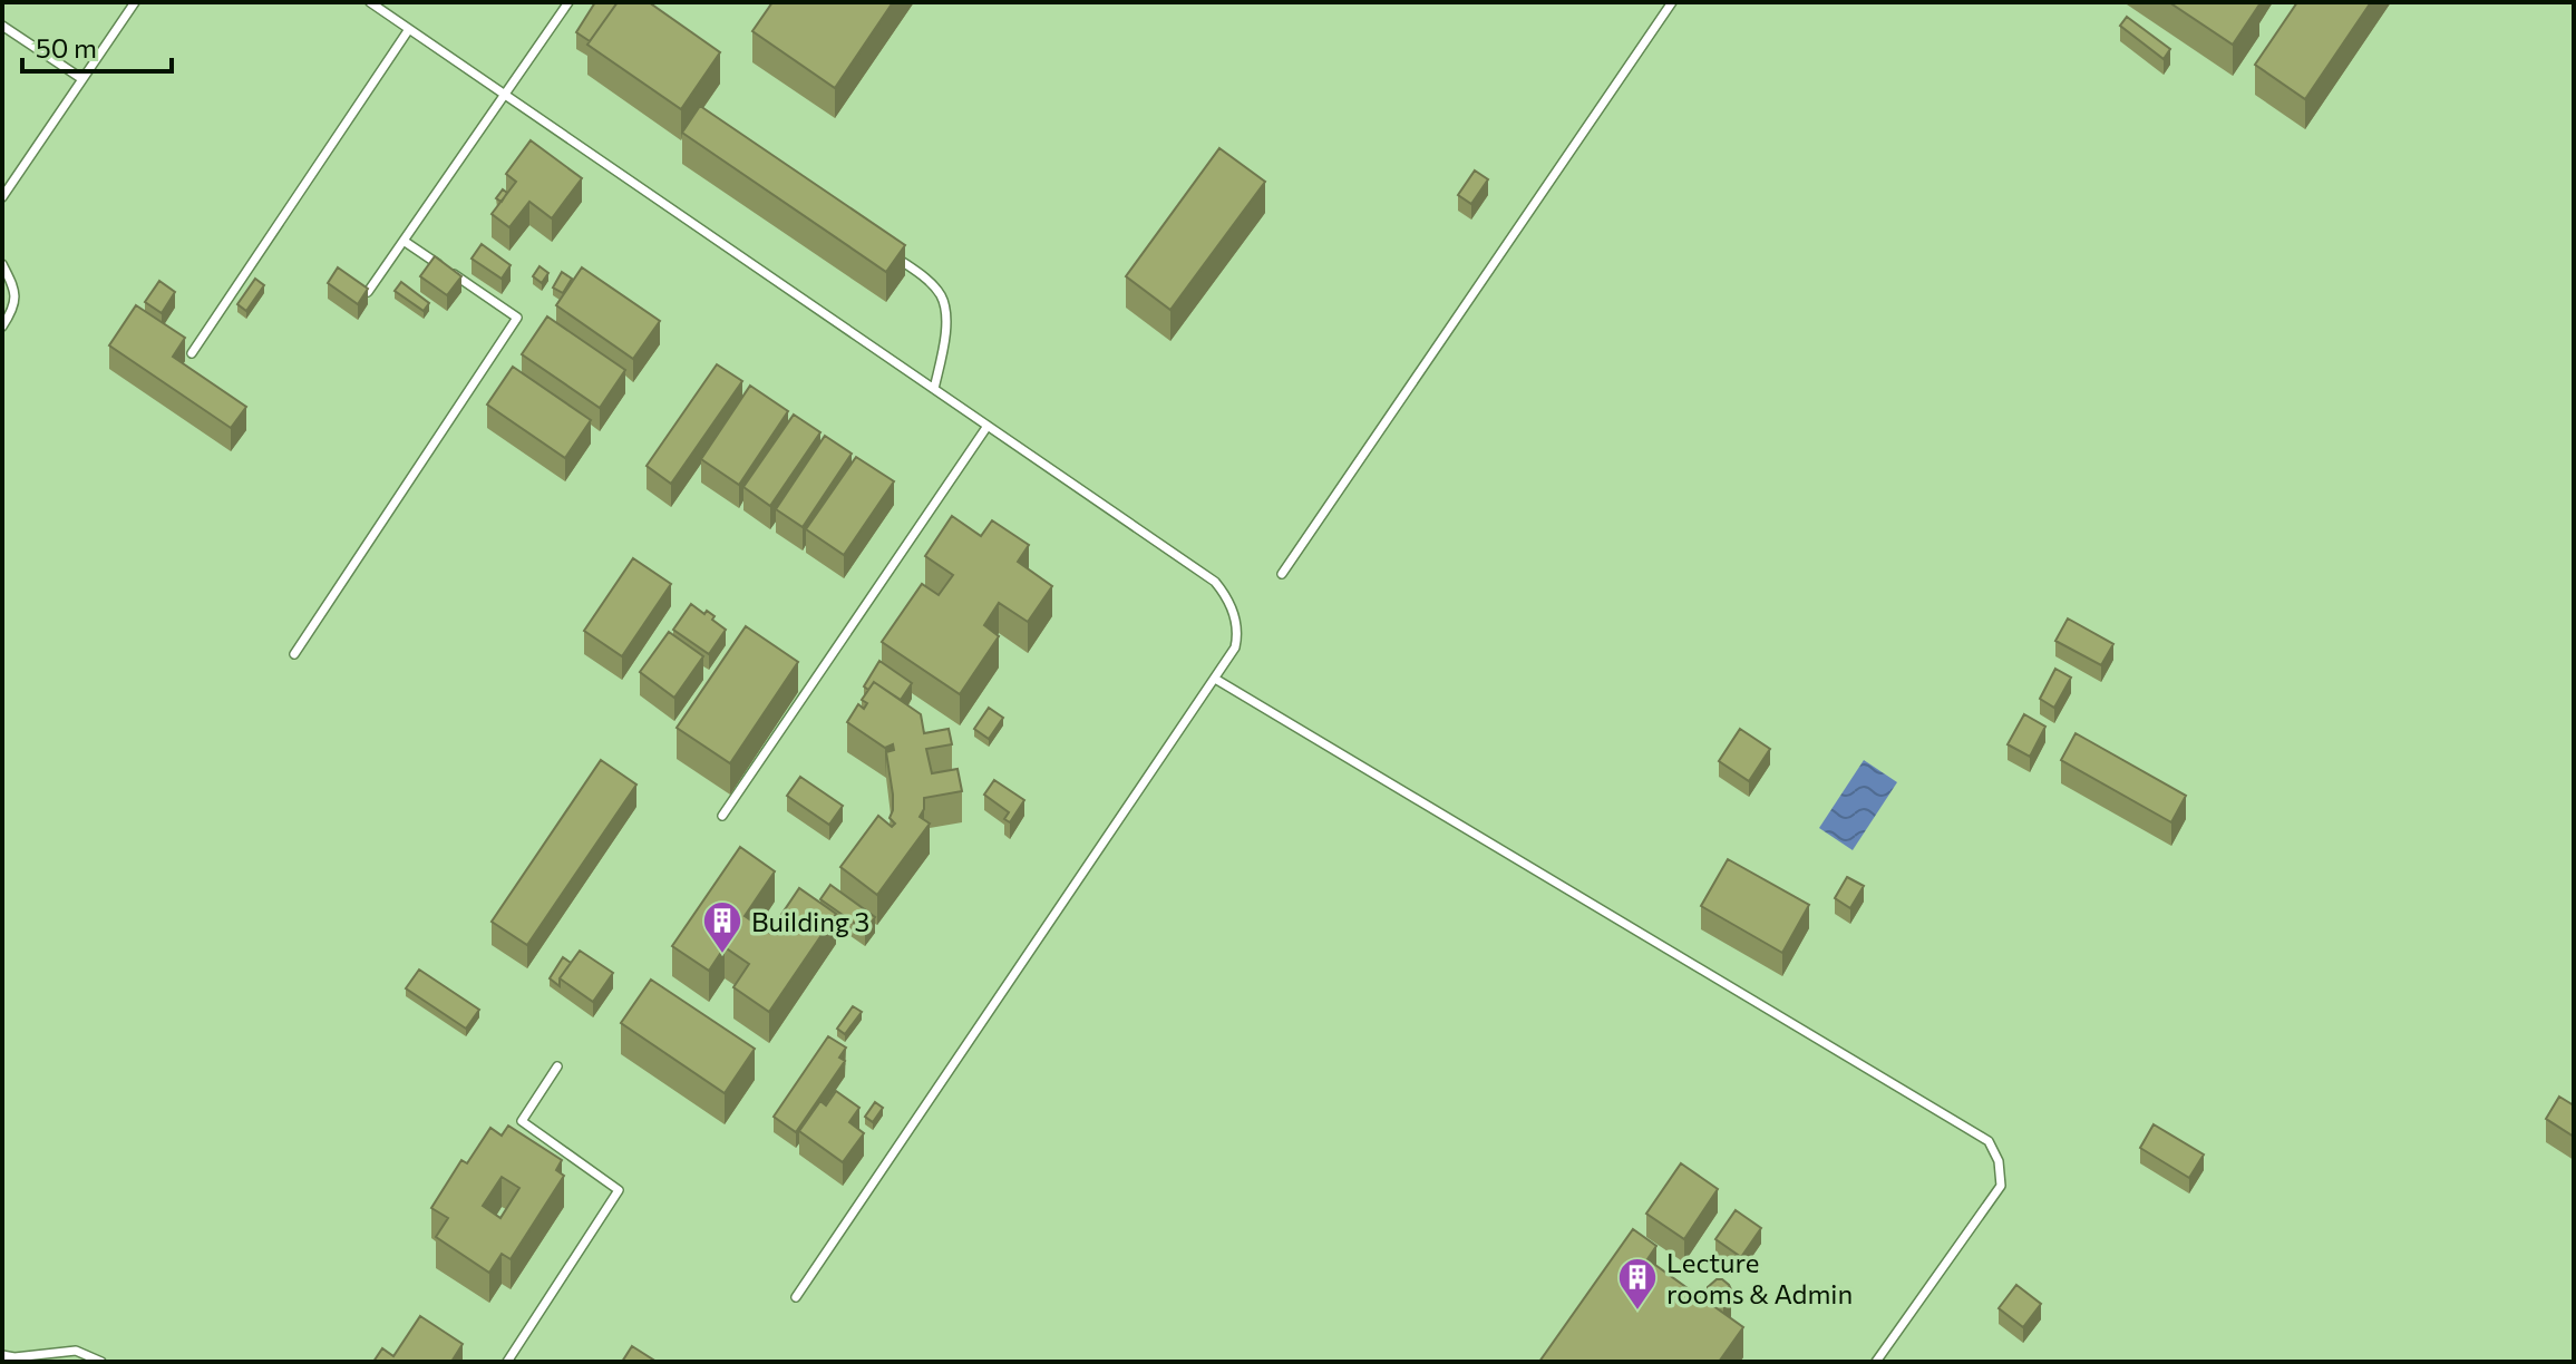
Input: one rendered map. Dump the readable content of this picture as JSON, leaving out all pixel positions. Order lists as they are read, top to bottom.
{
  "places": {
    "building": ["Building 3", "Lecture rooms & Admin"]
  },
  "scale_bar": "50 m"
}
